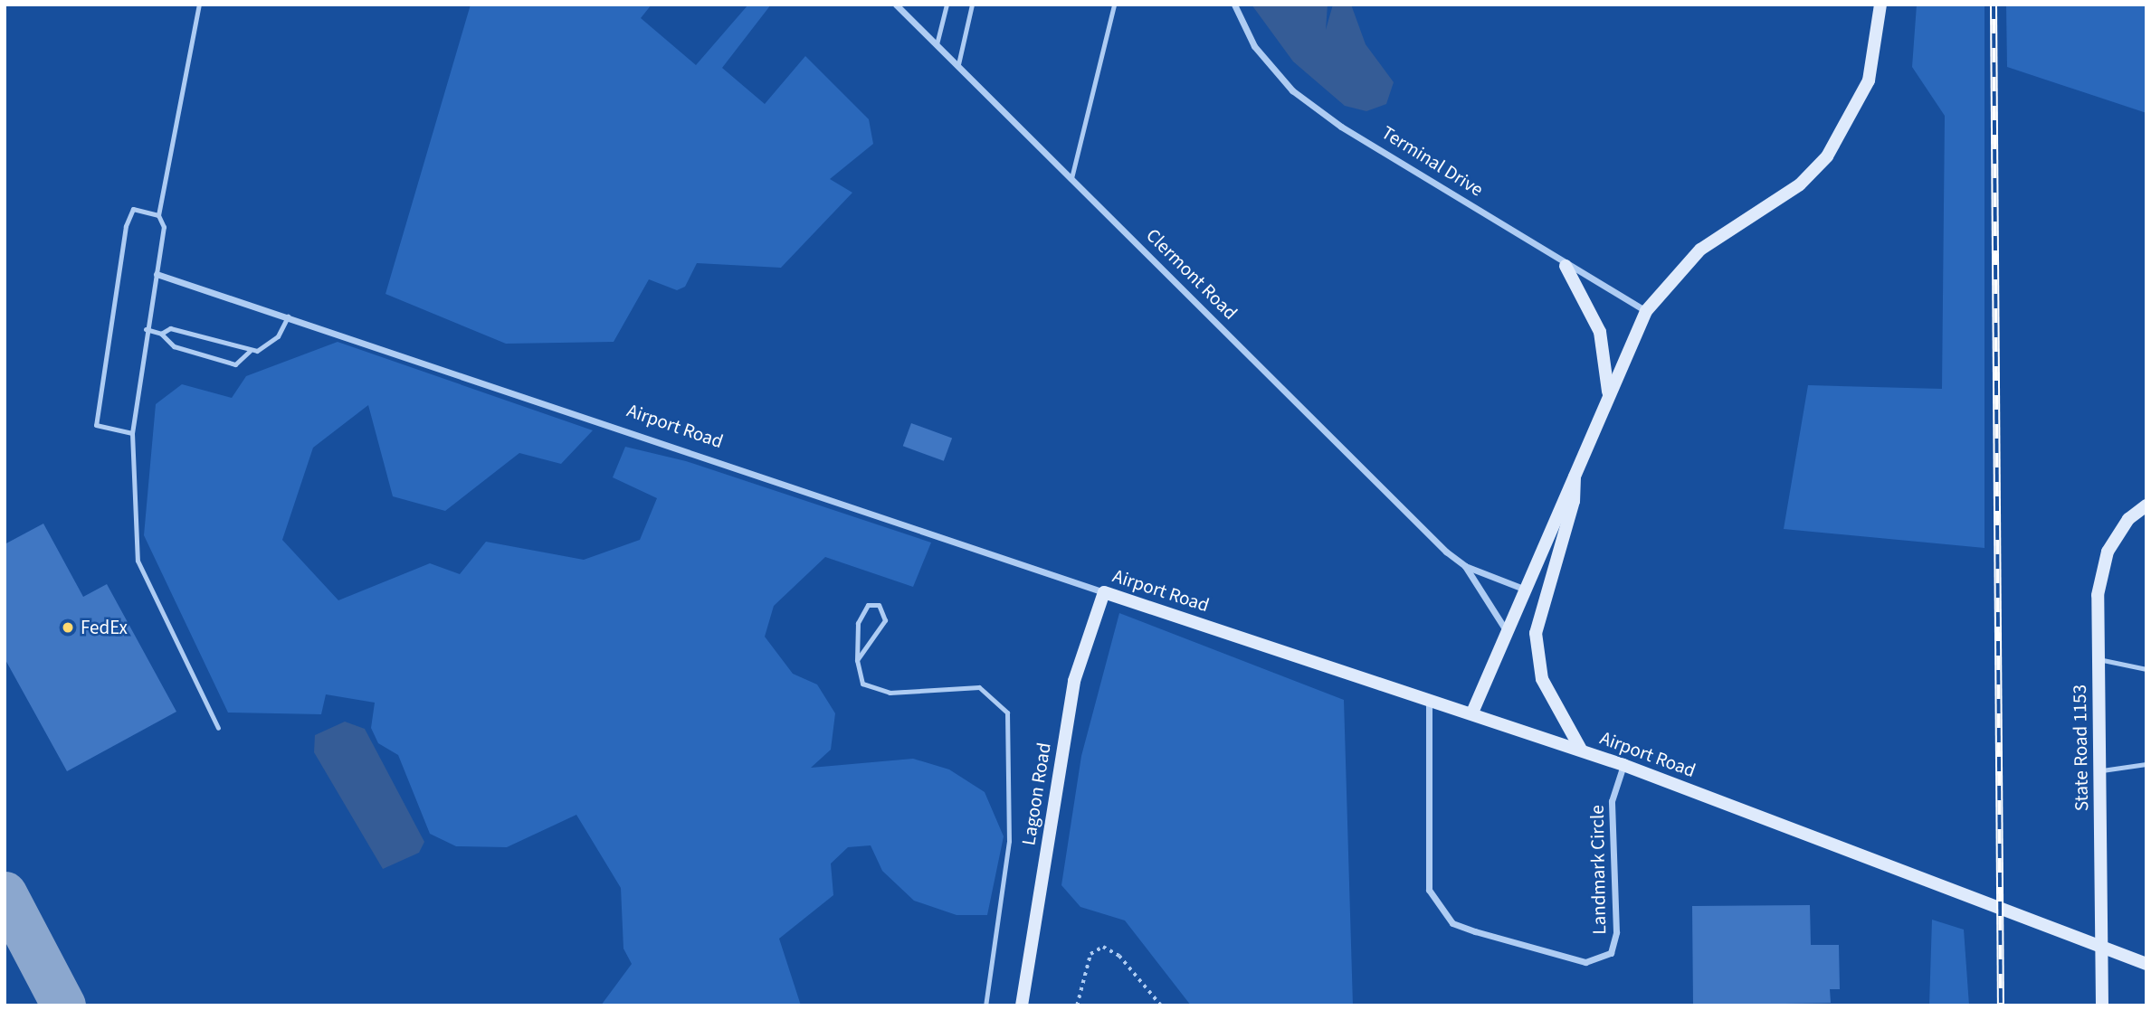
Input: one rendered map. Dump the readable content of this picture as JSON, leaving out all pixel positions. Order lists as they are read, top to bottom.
{
  "streets": {
    "street": [
      "Terminal Drive",
      "Clermont Road",
      "Airport Road",
      "State Road 1153",
      "Lagoon Road",
      "Landmark Circle"
    ]
  },
  "crossings": [
    ["Airport Road", "State Road 1153"],
    ["Airport Road", "Lagoon Road"],
    ["Airport Road", "Landmark Circle"]
  ],
  "places": ["FedEx"]
}
